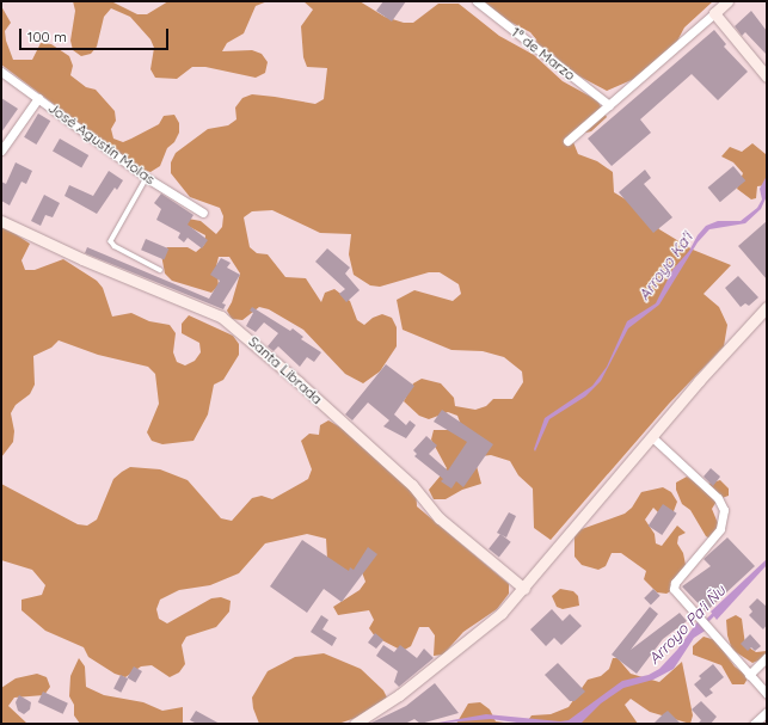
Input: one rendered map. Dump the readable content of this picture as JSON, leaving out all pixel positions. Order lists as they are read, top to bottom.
{
  "streets": {
    "street": ["1° de Marzo", "José Agustín Molas", "Santa Librada"]
  },
  "water": ["Arroyo Ka'i", "Arroyo Pa'i Ñu"],
  "scale_bar": "100 m"
}
